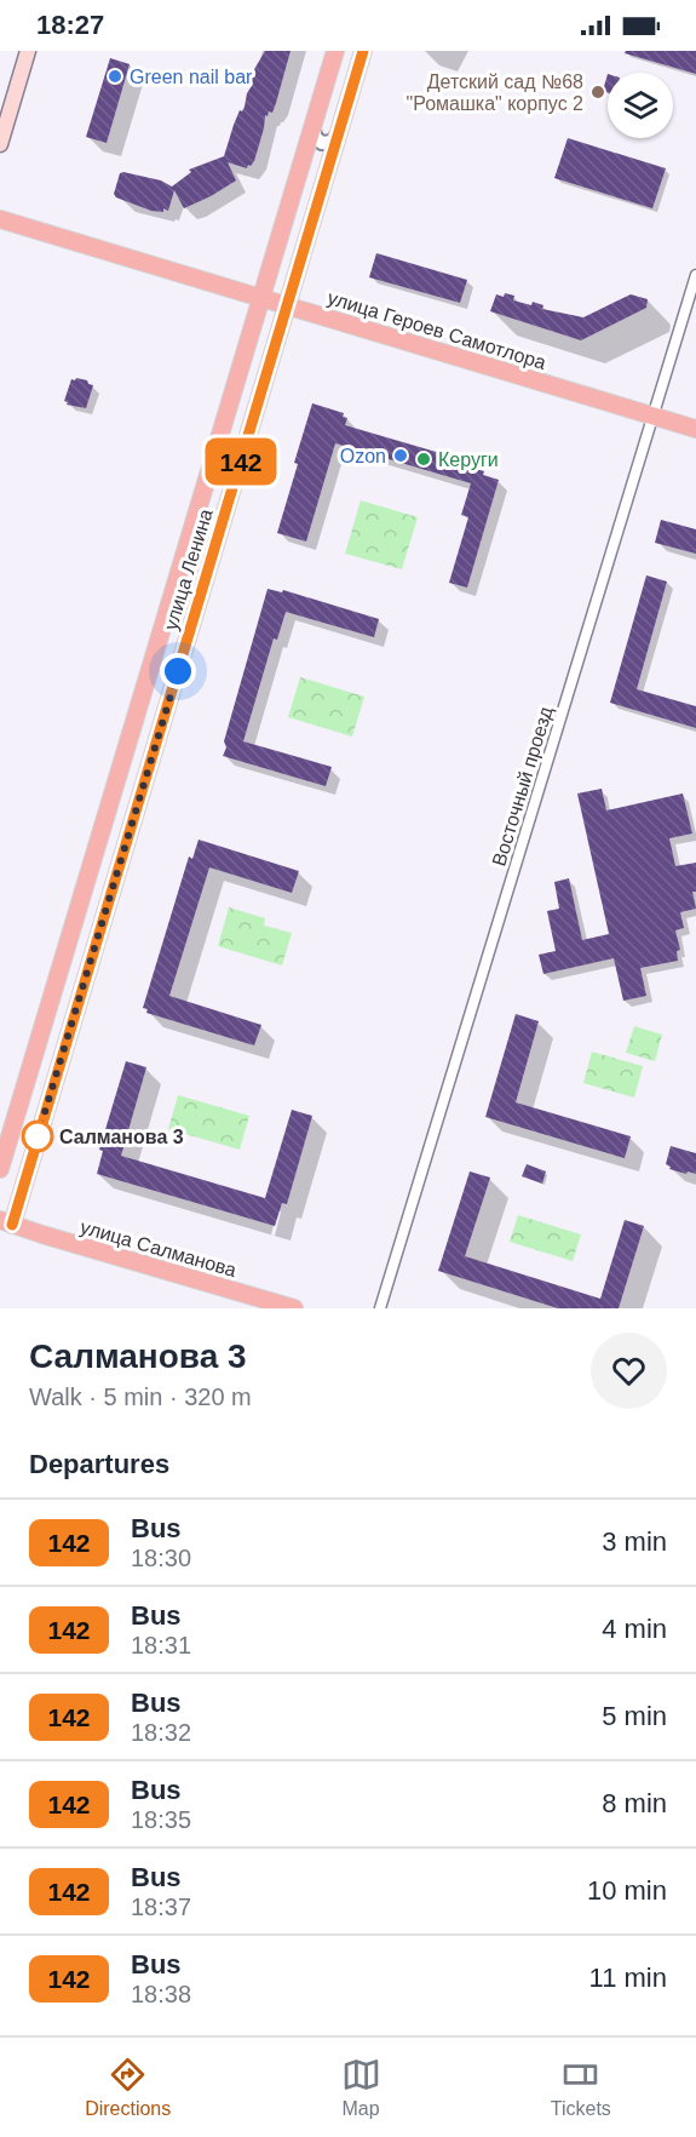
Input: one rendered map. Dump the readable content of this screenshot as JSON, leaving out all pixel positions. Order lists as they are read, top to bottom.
{
  "streets": {
    "main road": ["улица Героев Самотлора", "улица Ленина", "улица Салманова"],
    "street": ["Восточный проезд"]
  },
  "crossings": [
    ["улица Героев Самотлора", "улица Ленина"],
    ["улица Героев Самотлора", "Восточный проезд"],
    ["улица Ленина", "улица Салманова"]
  ],
  "places": [
    "Green nail bar",
    "Детский сад №68 \"Ромашка\" корпус 2",
    "Ozon",
    "Керуги",
    "Салманова 3"
  ],
  "lines": ["bus line 142"],
  "page": {
    "status": "18:27",
    "on_map": "142",
    "heading": [
      ["Салманова 3", "Walk · 5 min · 320 m"],
      "Departures"
    ],
    "list": [
      {
        "mark": "142",
        "name": "Bus",
        "note": "18:30",
        "value": "3 min"
      },
      {
        "mark": "142",
        "name": "Bus",
        "note": "18:31",
        "value": "4 min"
      },
      {
        "mark": "142",
        "name": "Bus",
        "note": "18:32",
        "value": "5 min"
      },
      {
        "mark": "142",
        "name": "Bus",
        "note": "18:35",
        "value": "8 min"
      },
      {
        "mark": "142",
        "name": "Bus",
        "note": "18:37",
        "value": "10 min"
      },
      {
        "mark": "142",
        "name": "Bus",
        "note": "18:38",
        "value": "11 min"
      }
    ],
    "tabs": ["Directions", "Map", "Tickets"]
  }
}
